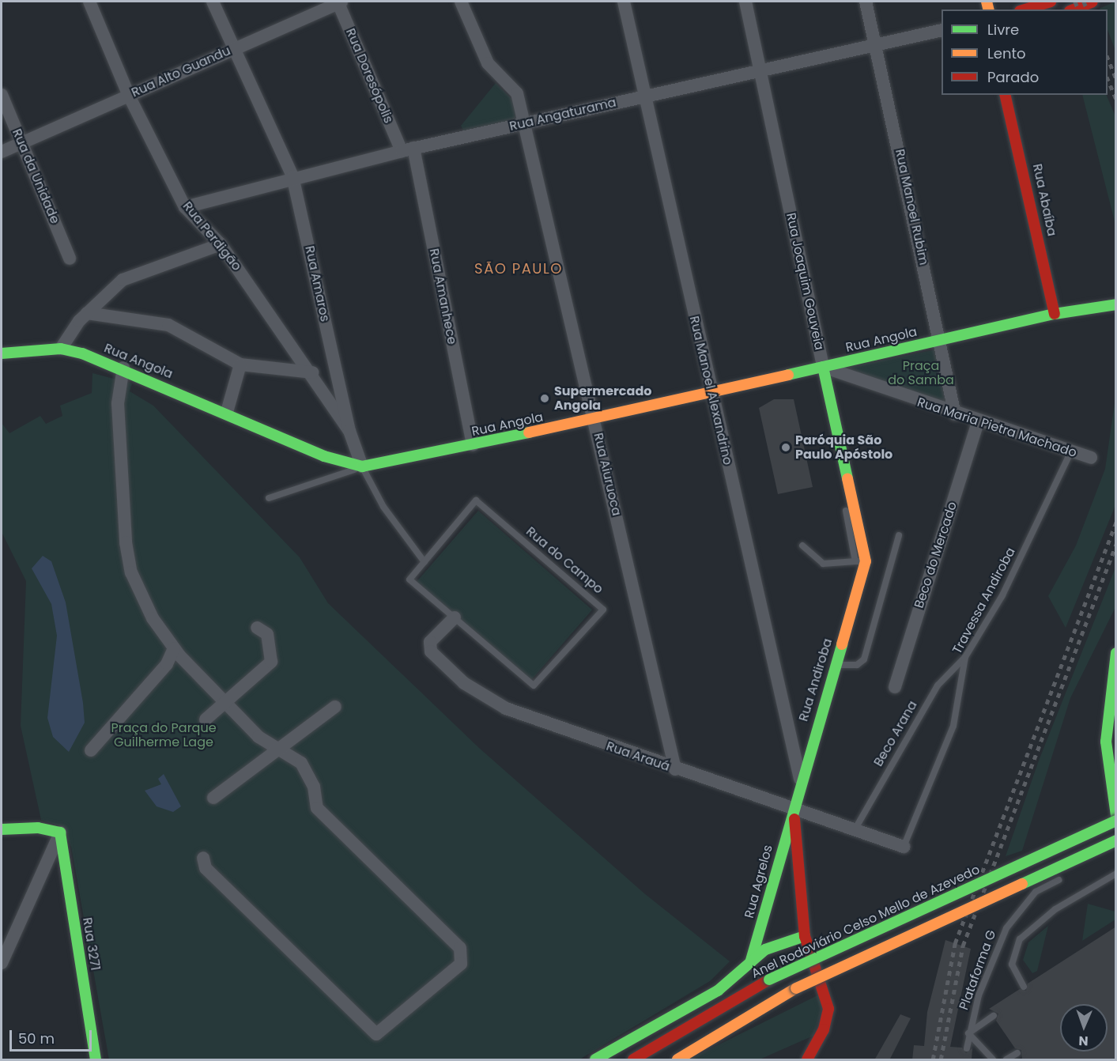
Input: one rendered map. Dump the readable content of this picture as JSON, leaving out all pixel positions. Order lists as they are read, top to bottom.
{
  "streets": {
    "main road": [
      "Rua Abaíba",
      "Rua Joaquim Gouveia",
      "Rua Angola",
      "Rua Andiroba",
      "Rua Agrelos",
      "Anel Rodoviário Celso Mello de Azevedo",
      "Rua 3271"
    ],
    "street": [
      "Rua Alto Guandu",
      "Rua Doresópolis",
      "Rua Angaturama",
      "Rua da Unidade",
      "Rua Manoel Rubim",
      "Rua Perdigão",
      "Rua Amaros",
      "Rua Amanhece",
      "Rua Manoel Alexandrino",
      "Rua Maria Pietra Machado",
      "Rua Aiuruoca",
      "Beco do Mercado",
      "Rua Arauá"
    ],
    "lane": [
      "Rua do Campo",
      "Travessa Andiroba",
      "Beco Arana",
      "Plataforma G"
    ]
  },
  "crossings": [
    ["Rua Alto Guandu", "Rua Doresópolis"],
    ["Rua Alto Guandu", "Rua da Unidade"],
    ["Rua Alto Guandu", "Rua Perdigão"],
    ["Rua Alto Guandu", "Rua Amaros"],
    ["Rua Doresópolis", "Rua Angaturama"],
    ["Rua Doresópolis", "Rua Amanhece"],
    ["Rua Angaturama", "Rua Manoel Rubim"],
    ["Rua Angaturama", "Rua Perdigão"],
    ["Rua Angaturama", "Rua Joaquim Gouveia"],
    ["Rua Angaturama", "Rua Amaros"],
    ["Rua Angaturama", "Rua Amanhece"],
    ["Rua Angaturama", "Rua Manoel Alexandrino"],
    ["Rua Angaturama", "Rua Aiuruoca"],
    ["Rua Abaíba", "Rua Angola"],
    ["Rua Manoel Rubim", "Rua Angola"],
    ["Rua Manoel Rubim", "Rua Maria Pietra Machado"],
    ["Rua Perdigão", "Rua Amaros"],
    ["Rua Joaquim Gouveia", "Rua Angola"],
    ["Rua Joaquim Gouveia", "Rua Maria Pietra Machado"],
    ["Rua Joaquim Gouveia", "Rua Andiroba"],
    ["Rua Amaros", "Rua Angola"],
    ["Rua Amaros", "Rua do Campo"],
    ["Rua Amanhece", "Rua Angola"],
    ["Rua Angola", "Rua Manoel Alexandrino"],
    ["Rua Angola", "Rua Maria Pietra Machado"],
    ["Rua Angola", "Rua Aiuruoca"],
    ["Rua Manoel Alexandrino", "Rua Andiroba"],
    ["Rua Maria Pietra Machado", "Beco do Mercado"],
    ["Rua Maria Pietra Machado", "Travessa Andiroba"],
    ["Rua Aiuruoca", "Rua Arauá"],
    ["Rua do Campo", "Rua Arauá"],
    ["Travessa Andiroba", "Beco Arana"],
    ["Travessa Andiroba", "Rua Arauá"],
    ["Rua Andiroba", "Rua Arauá"],
    ["Rua Andiroba", "Rua Agrelos"],
    ["Beco Arana", "Rua Arauá"],
    ["Rua Arauá", "Rua Agrelos"],
    ["Rua Agrelos", "Anel Rodoviário Celso Mello de Azevedo"]
  ],
  "districts": ["SÃO PAULO"],
  "parks": ["Praça do Samba", "Praça do Parque Guilherme Lage"],
  "places": ["Supermercado Angola", "Paróquia São Paulo Apóstolo"],
  "legend": ["Livre", "Lento", "Parado"],
  "scale_bar": "50 m",
  "north": "bottom"
}
